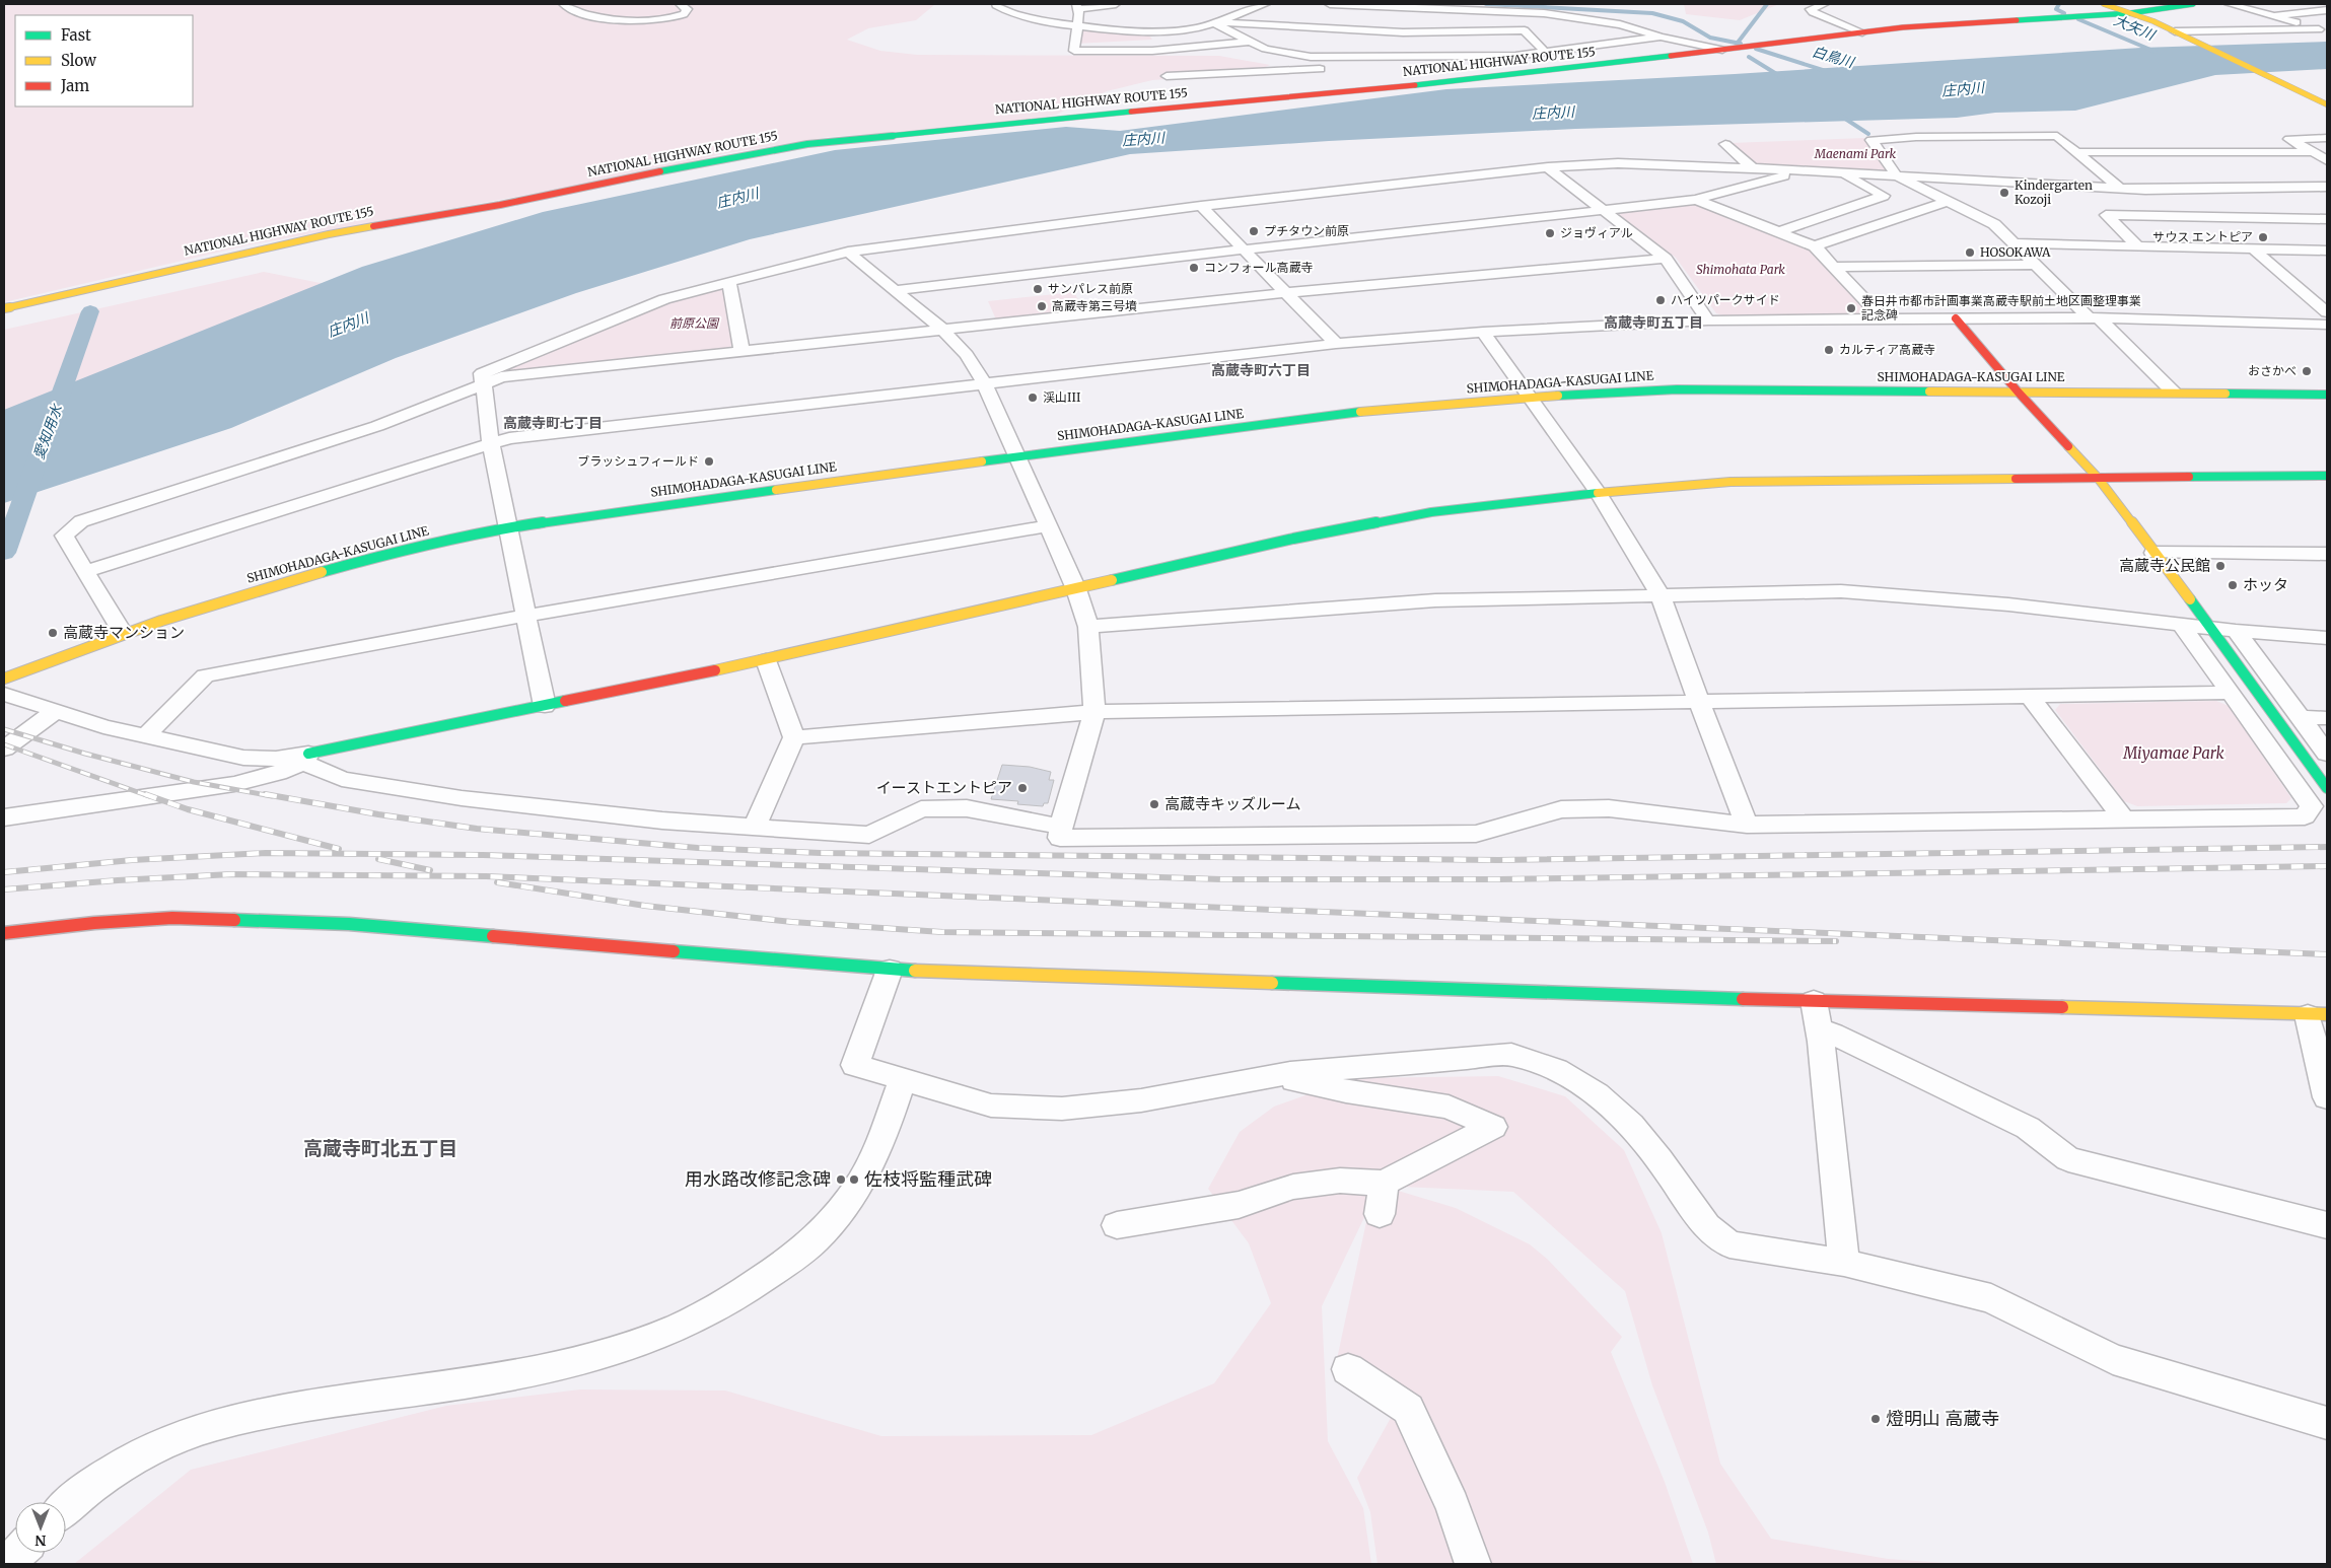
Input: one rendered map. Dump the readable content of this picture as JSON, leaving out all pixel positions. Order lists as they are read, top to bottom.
{
  "streets": {
    "main road": ["NATIONAL HIGHWAY ROUTE 155", "SHIMOHADAGA-KASUGAI LINE"]
  },
  "districts": [
    "高蔵寺町五丁目",
    "高蔵寺町六丁目",
    "高蔵寺町七丁目",
    "高蔵寺町北五丁目"
  ],
  "water": [
    "大矢川",
    "白鳥川",
    "庄内川",
    "愛知用水"
  ],
  "parks": [
    "Maenami Park",
    "Shimohata Park",
    "前原公園",
    "Miyamae Park"
  ],
  "places": [
    "Kindergarten Kozoji",
    "プチタウン前原",
    "ジョヴィアル",
    "サウス エントピア",
    "HOSOKAWA",
    "コンフォール高蔵寺",
    "サンパレス前原",
    "ハイツパークサイド",
    "高蔵寺第三号墳",
    "春日井市都市計画事業高蔵寺駅前土地区画整理事業 記念碑",
    "カルティア高蔵寺",
    "おさかべ",
    "渓山III",
    "ブラッシュフィールド",
    "高蔵寺公民館",
    "ホッタ",
    "高蔵寺マンション",
    "イーストエントピア",
    "高蔵寺キッズルーム",
    "用水路改修記念碑",
    "佐枝将監種武碑",
    "燈明山 高蔵寺"
  ],
  "legend": ["Fast", "Slow", "Jam"],
  "north": "bottom"
}
